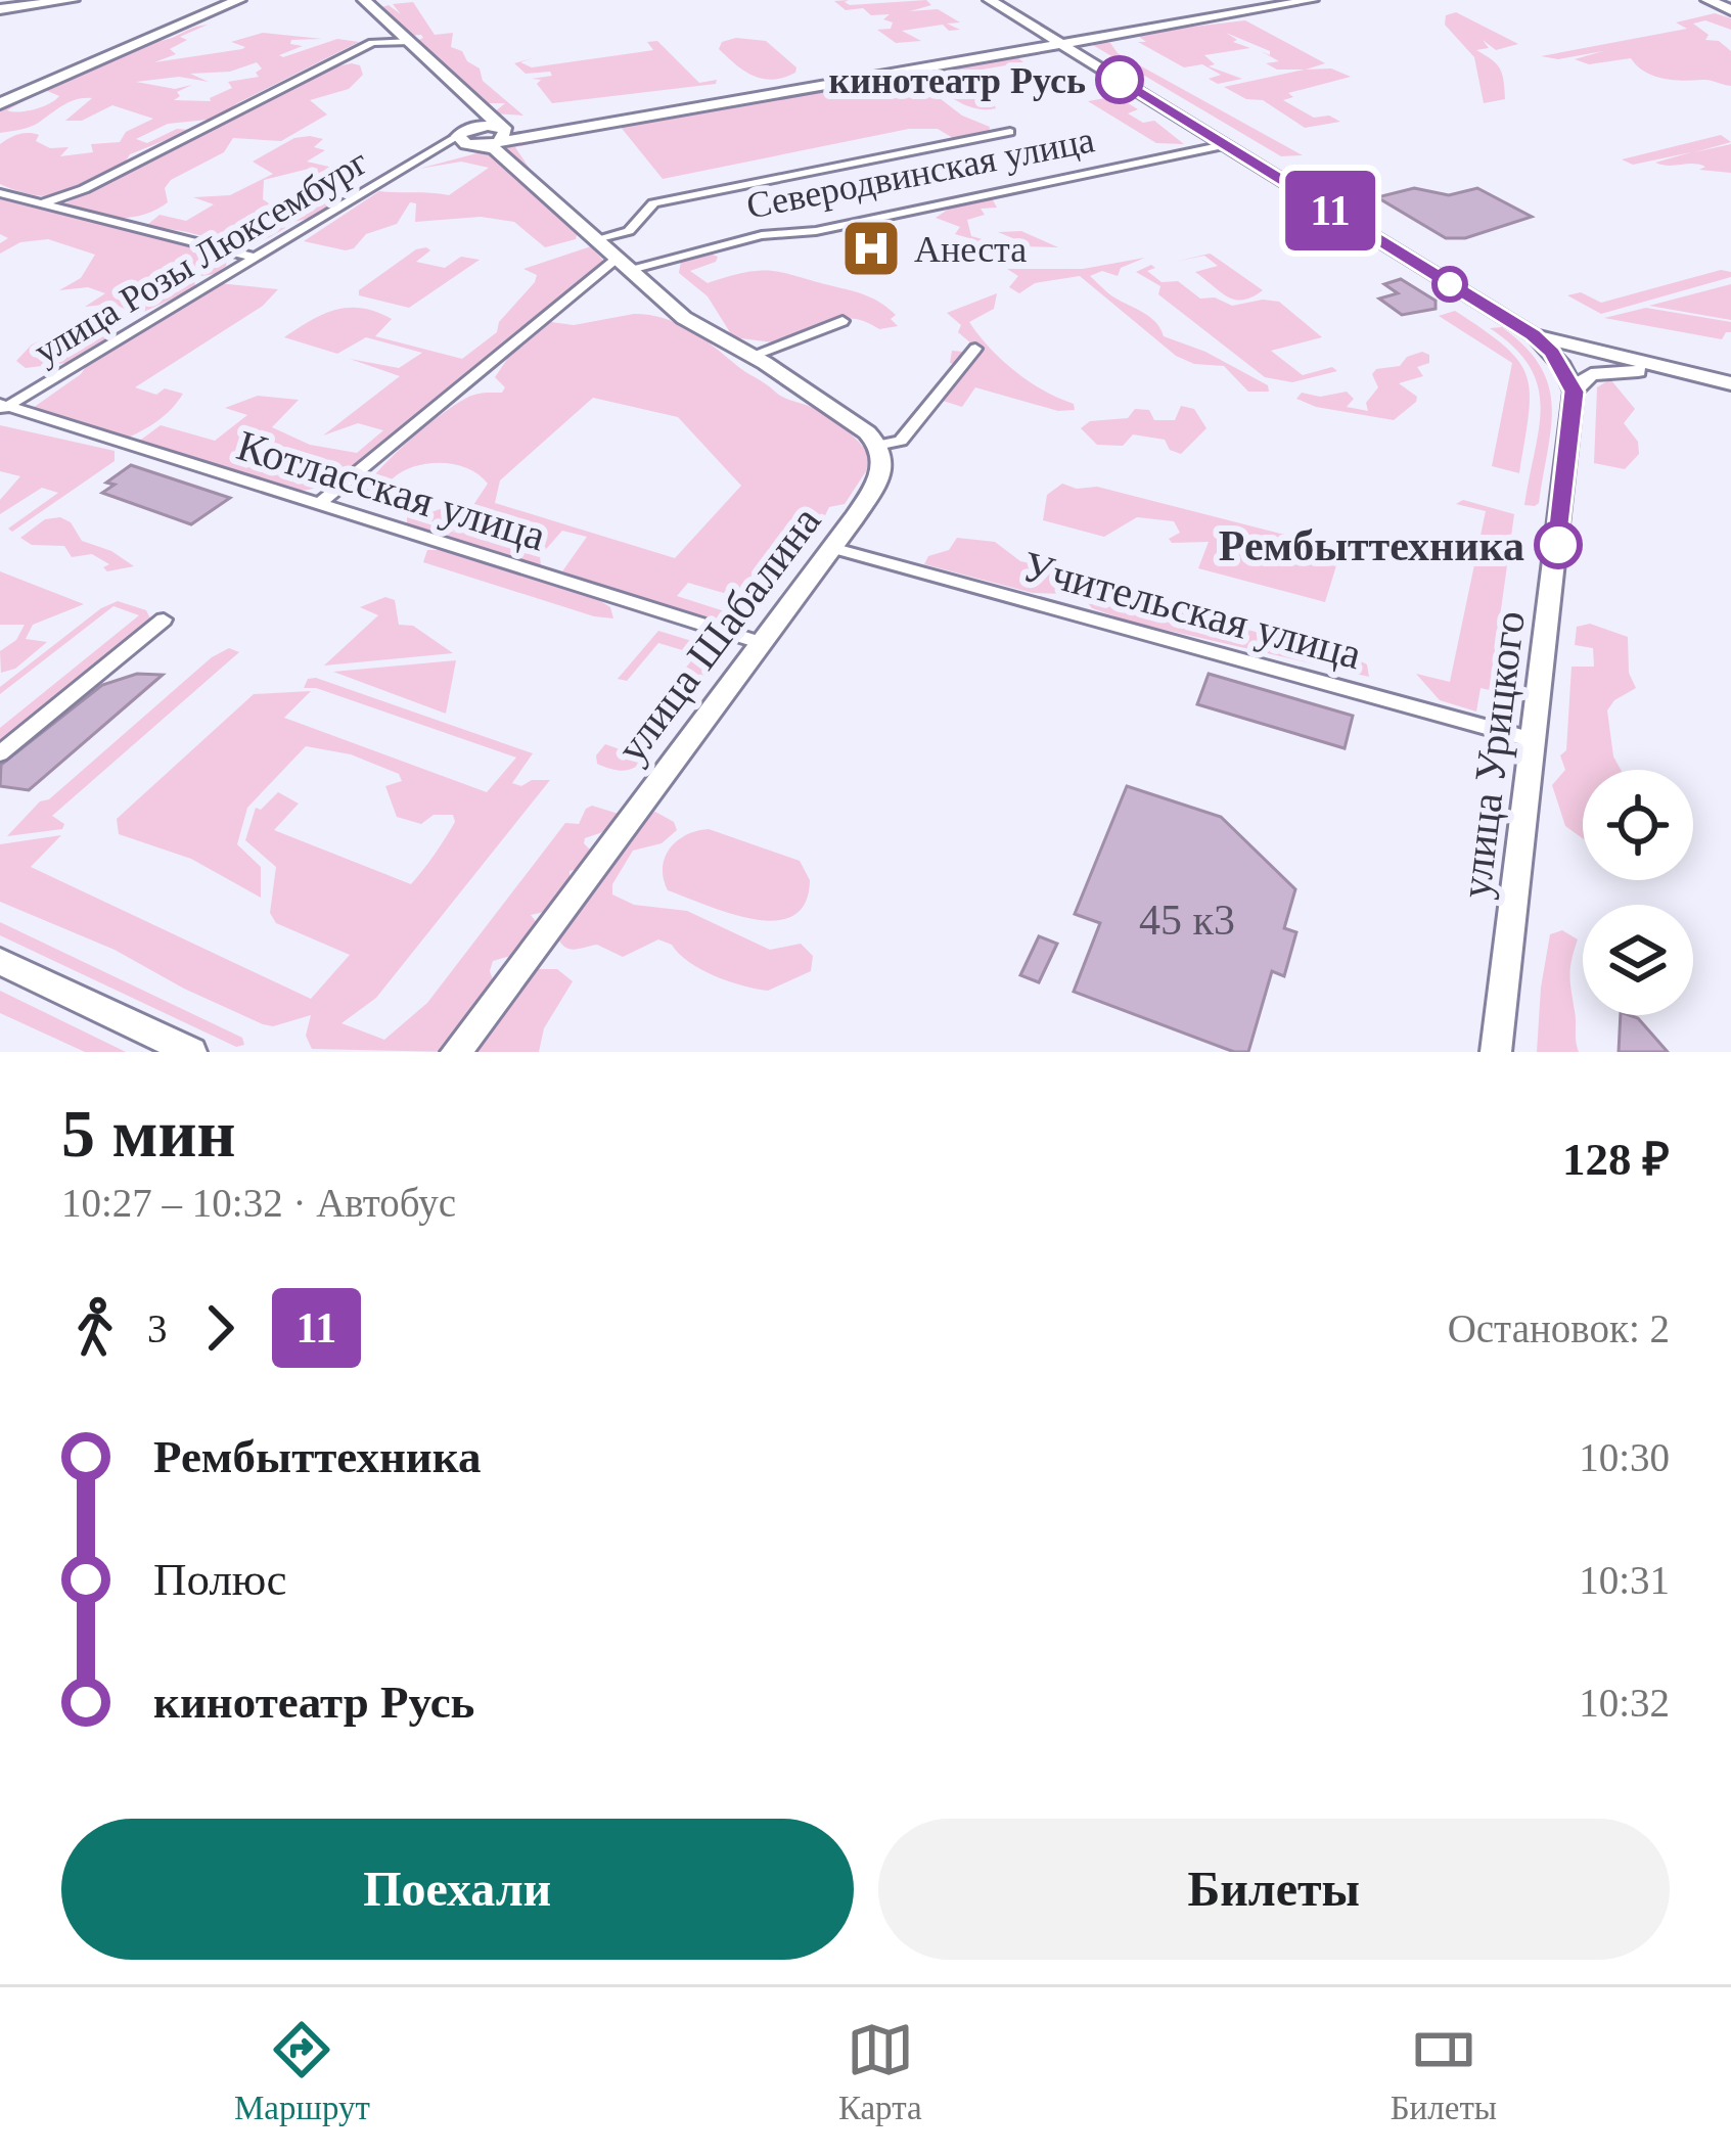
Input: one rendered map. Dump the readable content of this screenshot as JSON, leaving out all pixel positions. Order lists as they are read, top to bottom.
{
  "streets": {
    "street": [
      "Северодвинская улица",
      "улица Розы Люксембург",
      "Котласская улица",
      "Учительская улица",
      "улица Шабалина",
      "улица Урицкого"
    ]
  },
  "crossings": [
    ["Северодвинская улица", "Котласская улица"],
    ["улица Розы Люксембург", "Котласская улица"],
    ["Котласская улица", "улица Шабалина"],
    ["Учительская улица", "улица Шабалина"],
    ["Учительская улица", "улица Урицкого"]
  ],
  "places": {
    "other": ["кинотеатр Русь", "Рембыттехника"],
    "hospital": ["Анеста"]
  },
  "lines": ["bus line 11"],
  "house_numbers": ["45 к3"],
  "page": {
    "on_map": "11",
    "heading": ["5 мин", "10:27 – 10:32 · Автобус", "128 ₽"],
    "legs": ["3", "11", "Остановок: 2"],
    "list": [
      {
        "name": "Рембыттехника",
        "value": "10:30"
      },
      {
        "name": "Полюс",
        "value": "10:31"
      },
      {
        "name": "кинотеатр Русь",
        "value": "10:32"
      }
    ],
    "buttons": ["Поехали", "Билеты"],
    "tabs": ["Маршрут", "Карта", "Билеты"]
  }
}
